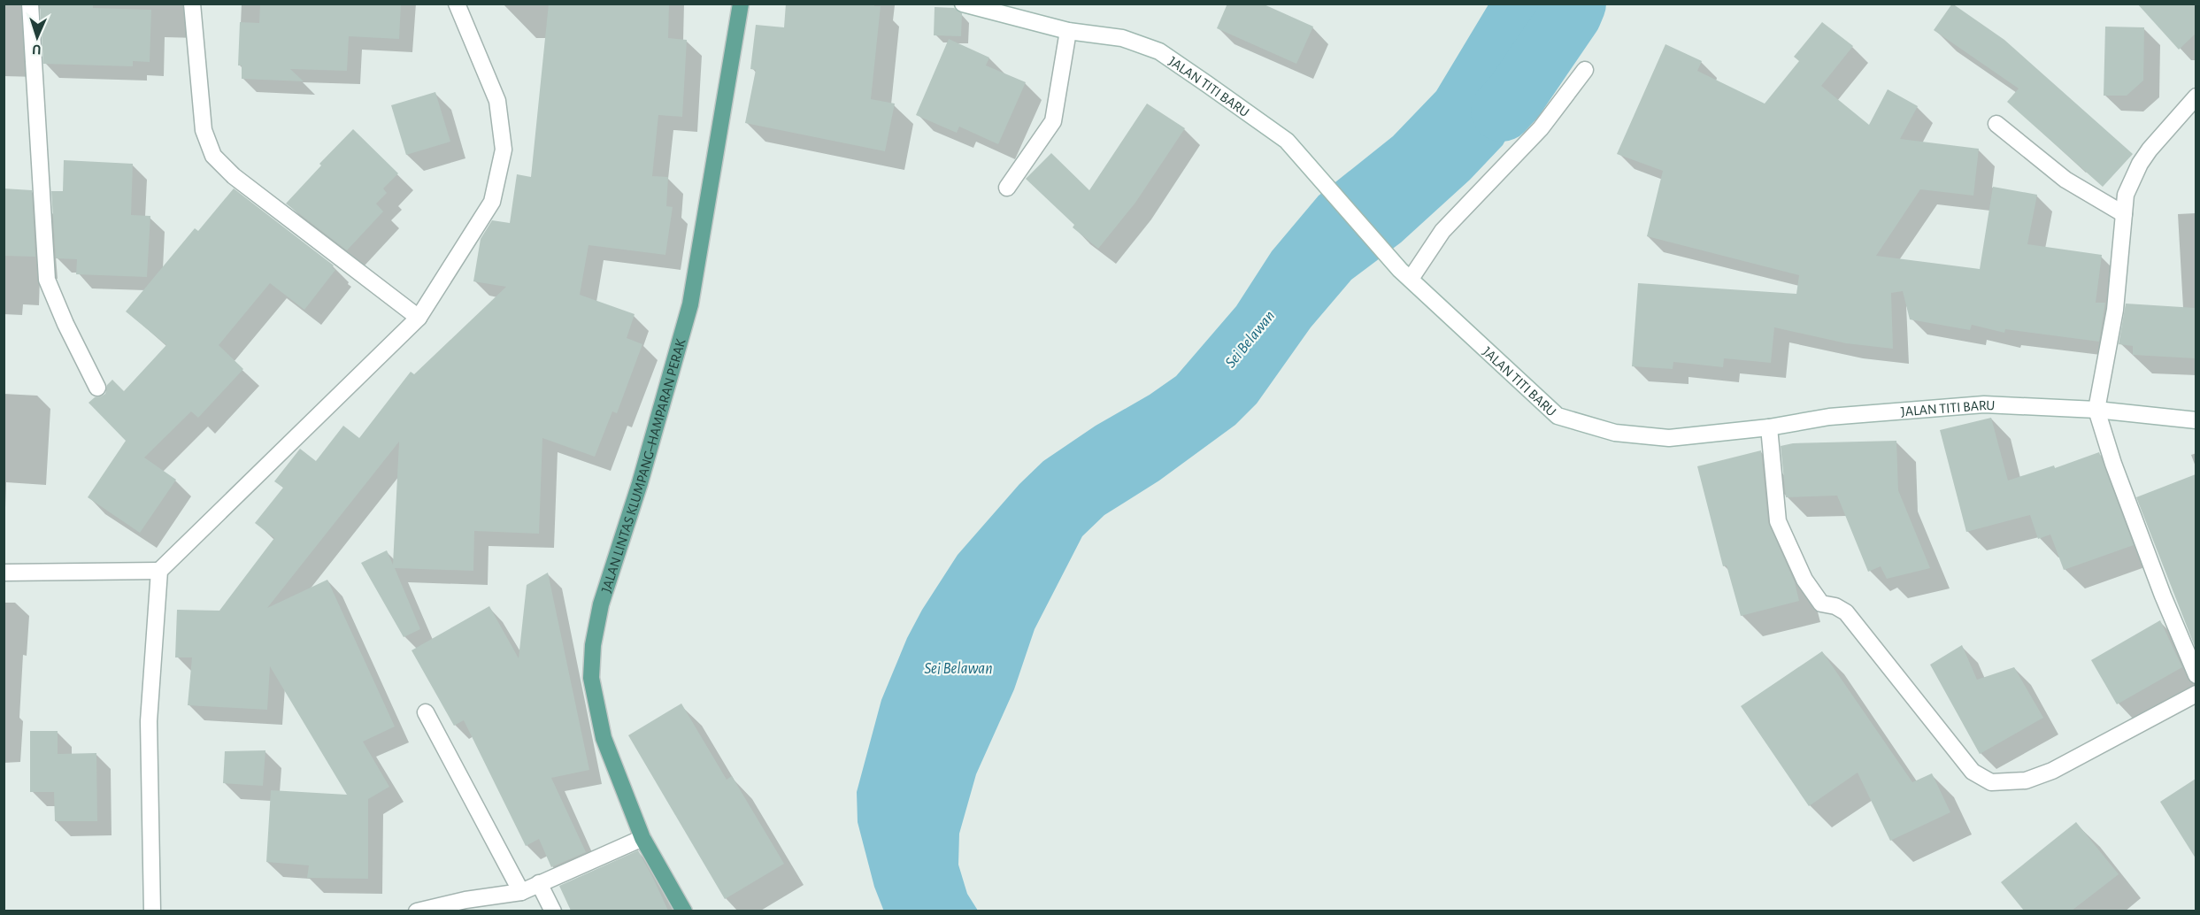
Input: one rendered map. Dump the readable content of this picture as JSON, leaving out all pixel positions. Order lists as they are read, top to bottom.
{
  "streets": {
    "main road": ["JALAN LINTAS KLUMPANG–HAMPARAN PERAK"],
    "street": ["JALAN TITI BARU"]
  },
  "water": ["Sei Belawan"],
  "north": "bottom"
}
